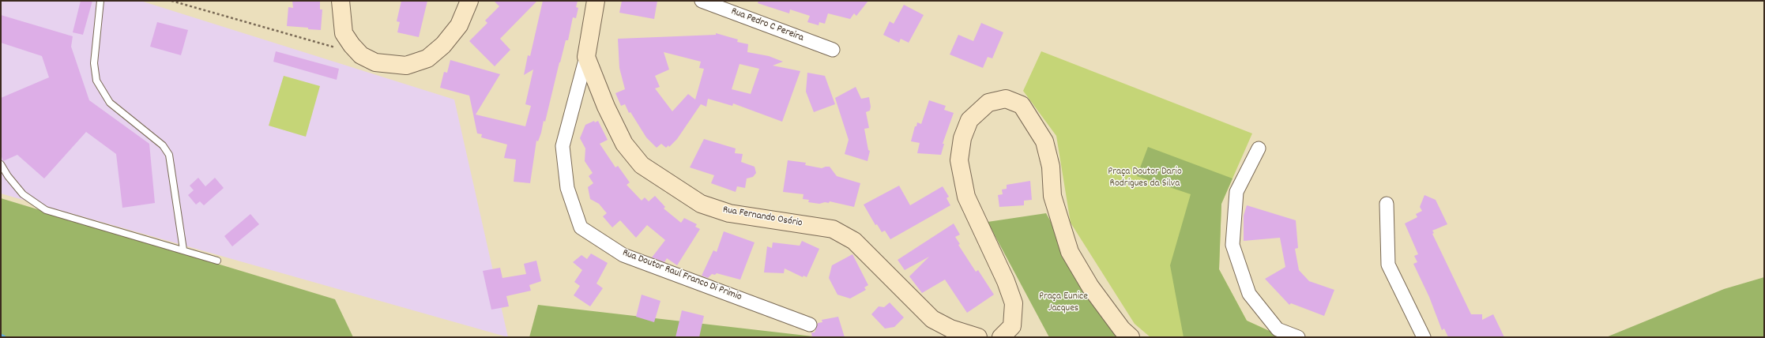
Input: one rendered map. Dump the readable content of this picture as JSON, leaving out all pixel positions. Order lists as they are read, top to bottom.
{
  "streets": {
    "street": ["Rua Pedro C Pereira", "Rua Fernando Osório", "Rua Doutor Raul Franco Di Primio"]
  },
  "crossings": [
    ["Rua Fernando Osório", "Rua Doutor Raul Franco Di Primio"]
  ],
  "parks": ["Praça Doutor Dario Rodrigues da Silva", "Praça Eunice Jacques"]
}
